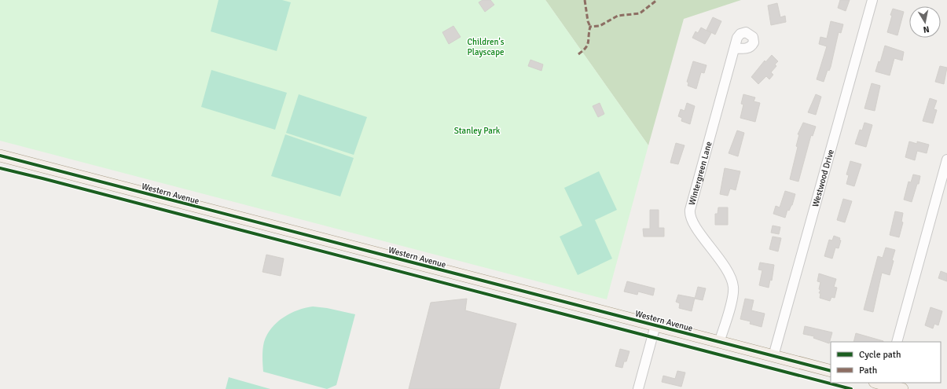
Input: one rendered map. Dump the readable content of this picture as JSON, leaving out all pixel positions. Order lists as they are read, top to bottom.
{
  "streets": {
    "main road": ["Western Avenue"],
    "street": ["Wintergreen Lane", "Westwood Drive"]
  },
  "crossings": [
    ["Wintergreen Lane", "Western Avenue"],
    ["Westwood Drive", "Western Avenue"]
  ],
  "parks": ["Children's Playscape", "Stanley Park"],
  "legend": ["Cycle path", "Path"],
  "north": "bottom"
}
